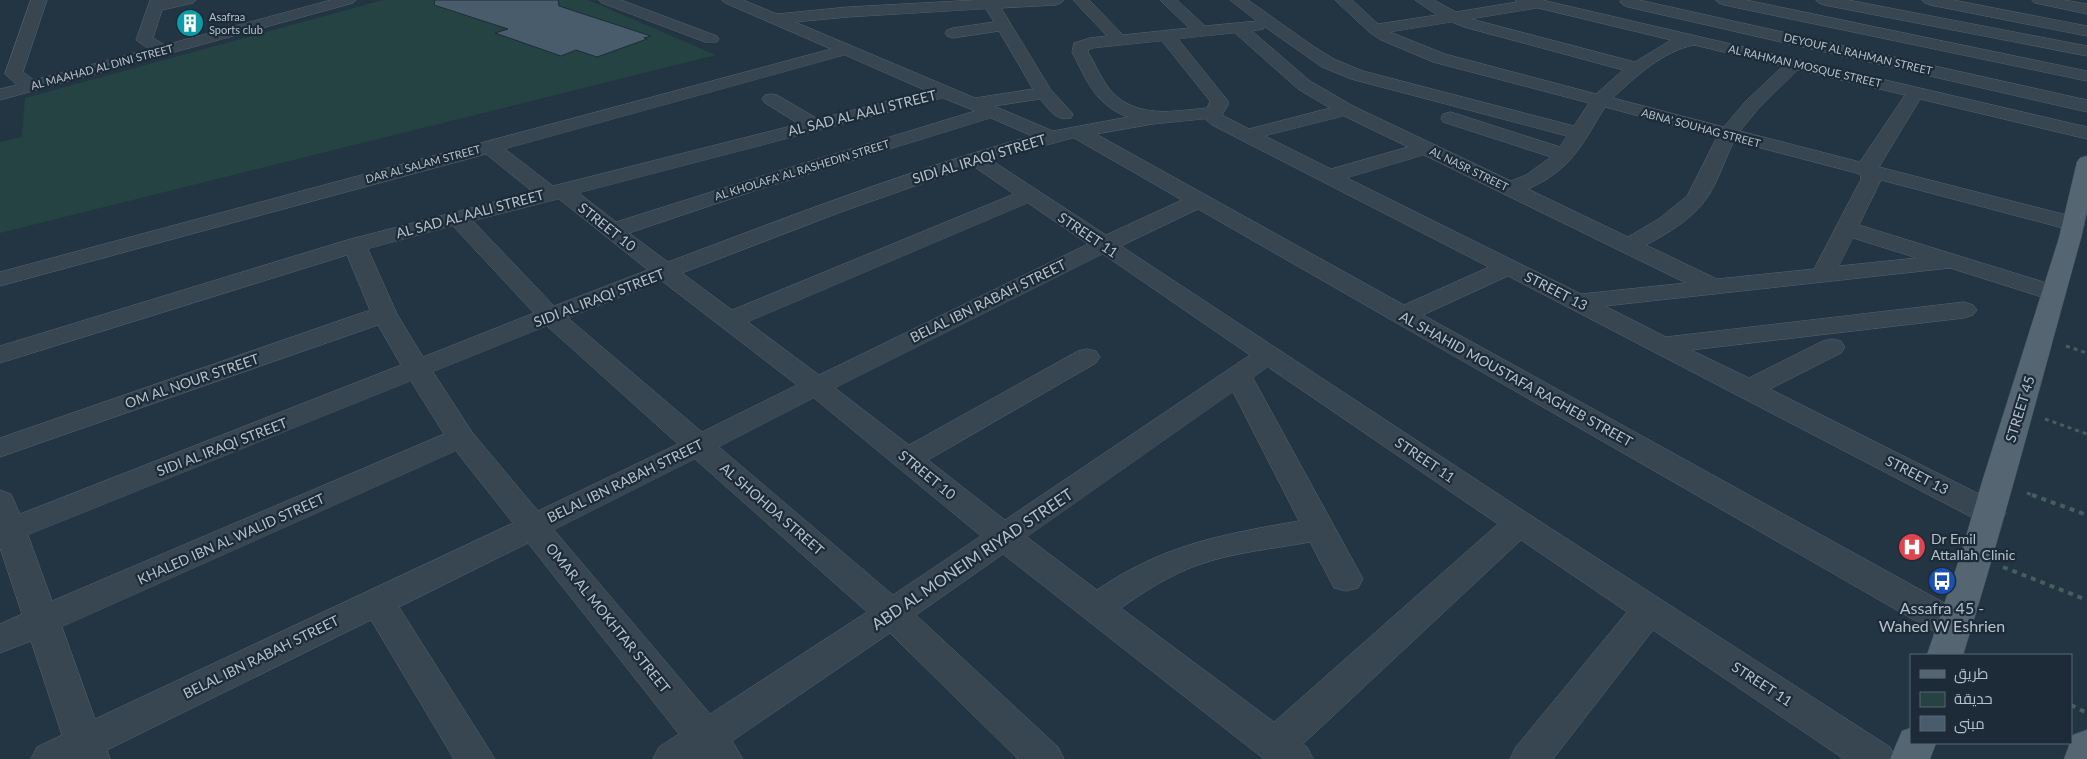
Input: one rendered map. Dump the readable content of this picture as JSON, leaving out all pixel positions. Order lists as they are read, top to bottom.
{
  "streets": {
    "main road": ["STREET 45"],
    "street": [
      "DEYOUF AL RAHMAN STREET",
      "AL RAHMAN MOSQUE STREET",
      "AL MAAHAD AL DINI STREET",
      "AL SAD AL AALI STREET",
      "ABNA' SOUHAG STREET",
      "SIDI AL IRAQI STREET",
      "DAR AL SALAM STREET",
      "AL NASR STREET",
      "AL KHOLAFA' AL RASHEDIN STREET",
      "STREET 10",
      "STREET 11",
      "STREET 13",
      "BELAL IBN RABAH STREET",
      "AL SHAHID MOUSTAFA RAGHEB STREET",
      "OM AL NOUR STREET",
      "AL SHOHDA STREET",
      "KHALED IBN AL WALID STREET",
      "ABD AL MONEIM RIYAD STREET",
      "OMAR AL MOKHTAR STREET"
    ]
  },
  "crossings": [
    ["AL SAD AL AALI STREET", "STREET 10"],
    ["AL SAD AL AALI STREET", "AL SHOHDA STREET"],
    ["AL SAD AL AALI STREET", "OMAR AL MOKHTAR STREET"],
    ["ABNA' SOUHAG STREET", "STREET 45"],
    ["SIDI AL IRAQI STREET", "STREET 10"],
    ["SIDI AL IRAQI STREET", "STREET 11"],
    ["SIDI AL IRAQI STREET", "STREET 13"],
    ["SIDI AL IRAQI STREET", "AL SHAHID MOUSTAFA RAGHEB STREET"],
    ["SIDI AL IRAQI STREET", "AL SHOHDA STREET"],
    ["SIDI AL IRAQI STREET", "OMAR AL MOKHTAR STREET"],
    ["DAR AL SALAM STREET", "STREET 10"],
    ["AL KHOLAFA' AL RASHEDIN STREET", "STREET 10"],
    ["STREET 10", "BELAL IBN RABAH STREET"],
    ["STREET 10", "ABD AL MONEIM RIYAD STREET"],
    ["STREET 11", "BELAL IBN RABAH STREET"],
    ["STREET 11", "ABD AL MONEIM RIYAD STREET"],
    ["STREET 13", "STREET 45"],
    ["BELAL IBN RABAH STREET", "AL SHAHID MOUSTAFA RAGHEB STREET"],
    ["BELAL IBN RABAH STREET", "AL SHOHDA STREET"],
    ["BELAL IBN RABAH STREET", "OMAR AL MOKHTAR STREET"],
    ["AL SHAHID MOUSTAFA RAGHEB STREET", "STREET 45"],
    ["OM AL NOUR STREET", "OMAR AL MOKHTAR STREET"],
    ["AL SHOHDA STREET", "ABD AL MONEIM RIYAD STREET"],
    ["KHALED IBN AL WALID STREET", "OMAR AL MOKHTAR STREET"],
    ["ABD AL MONEIM RIYAD STREET", "OMAR AL MOKHTAR STREET"]
  ],
  "places": {
    "building": ["Asafraa Sports club"],
    "hospital": ["Dr Emil Attallah Clinic"],
    "bus stop": ["Assafra 45 - Wahed W Eshrien"]
  },
  "legend": ["طريق", "حديقة", "مبنى"]
}
